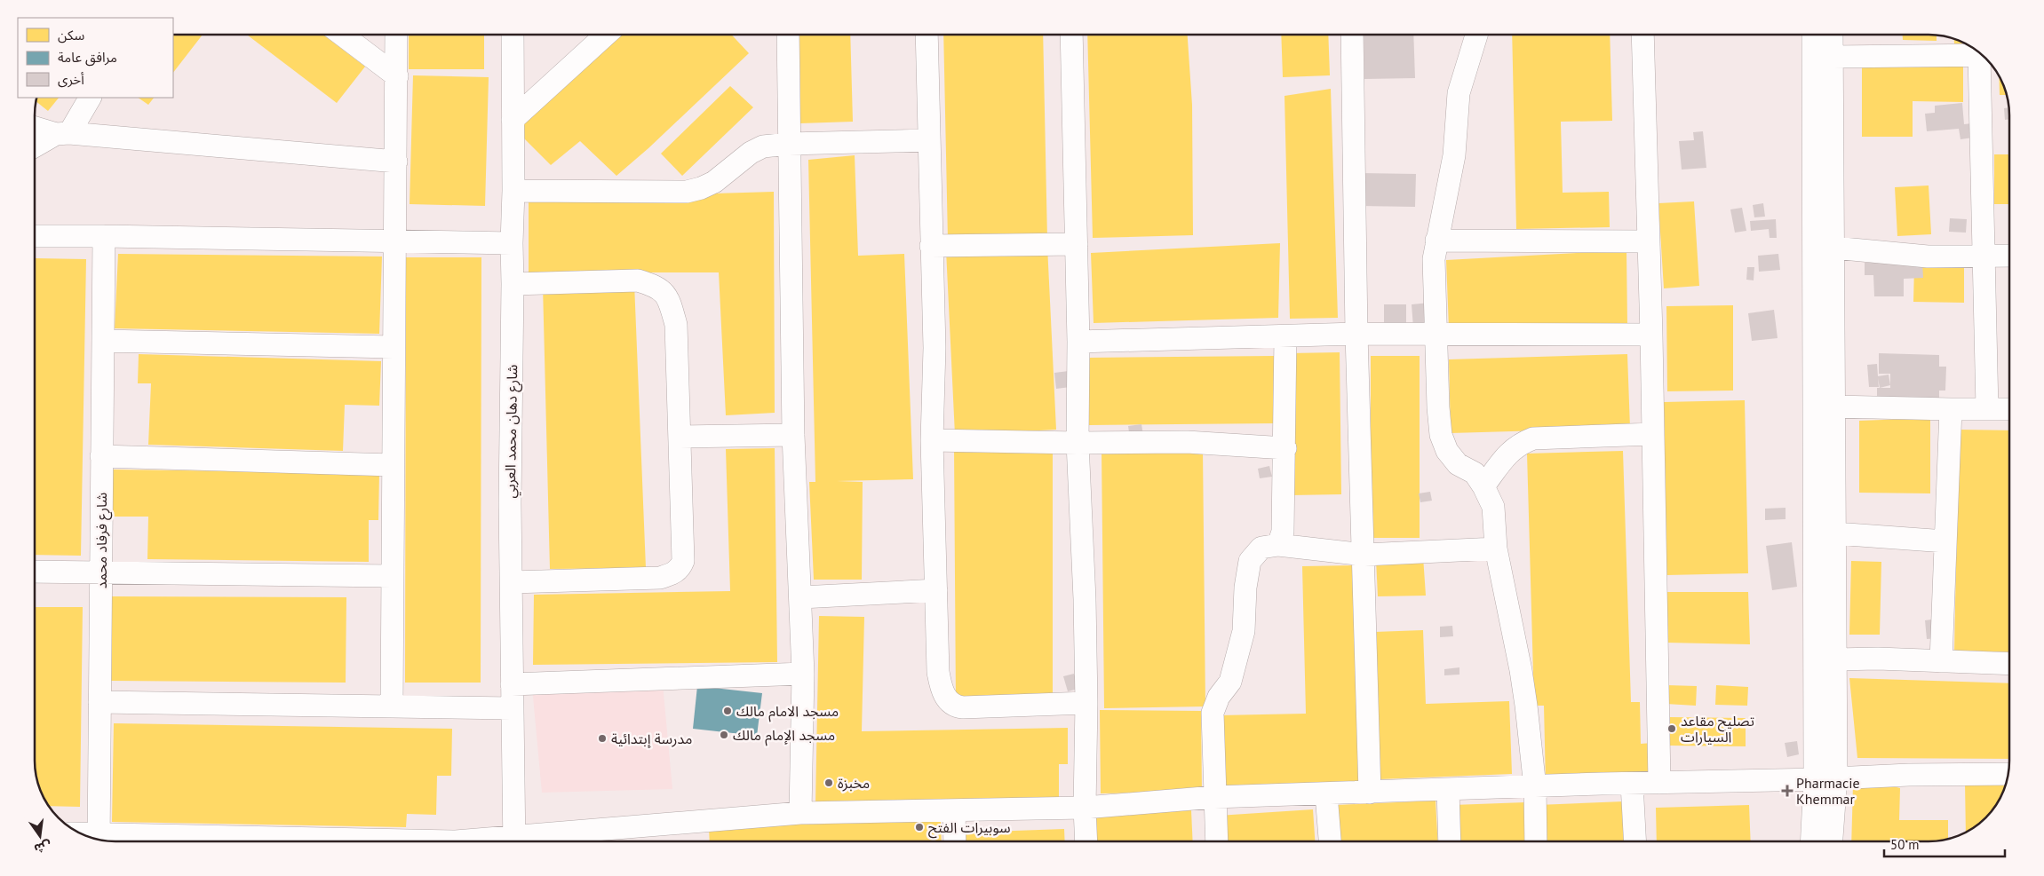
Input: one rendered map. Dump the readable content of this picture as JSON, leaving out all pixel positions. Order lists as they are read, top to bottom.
{
  "streets": {
    "street": ["شارع دهان محمد العربي", "شارع فرفاد محمد"]
  },
  "places": {
    "other": [
      "مسجد الامام مالك",
      "تصليح مقاعد السيارات",
      "مسجد الإمام مالك",
      "مدرسة إبتدائية",
      "مخبزة",
      "سوبيرات الفتح"
    ],
    "health": ["Pharmacie Khemmar"]
  },
  "legend": ["سكن", "مرافق عامة", "أخرى"],
  "scale_bar": "50 m",
  "north": "bottom"
}
